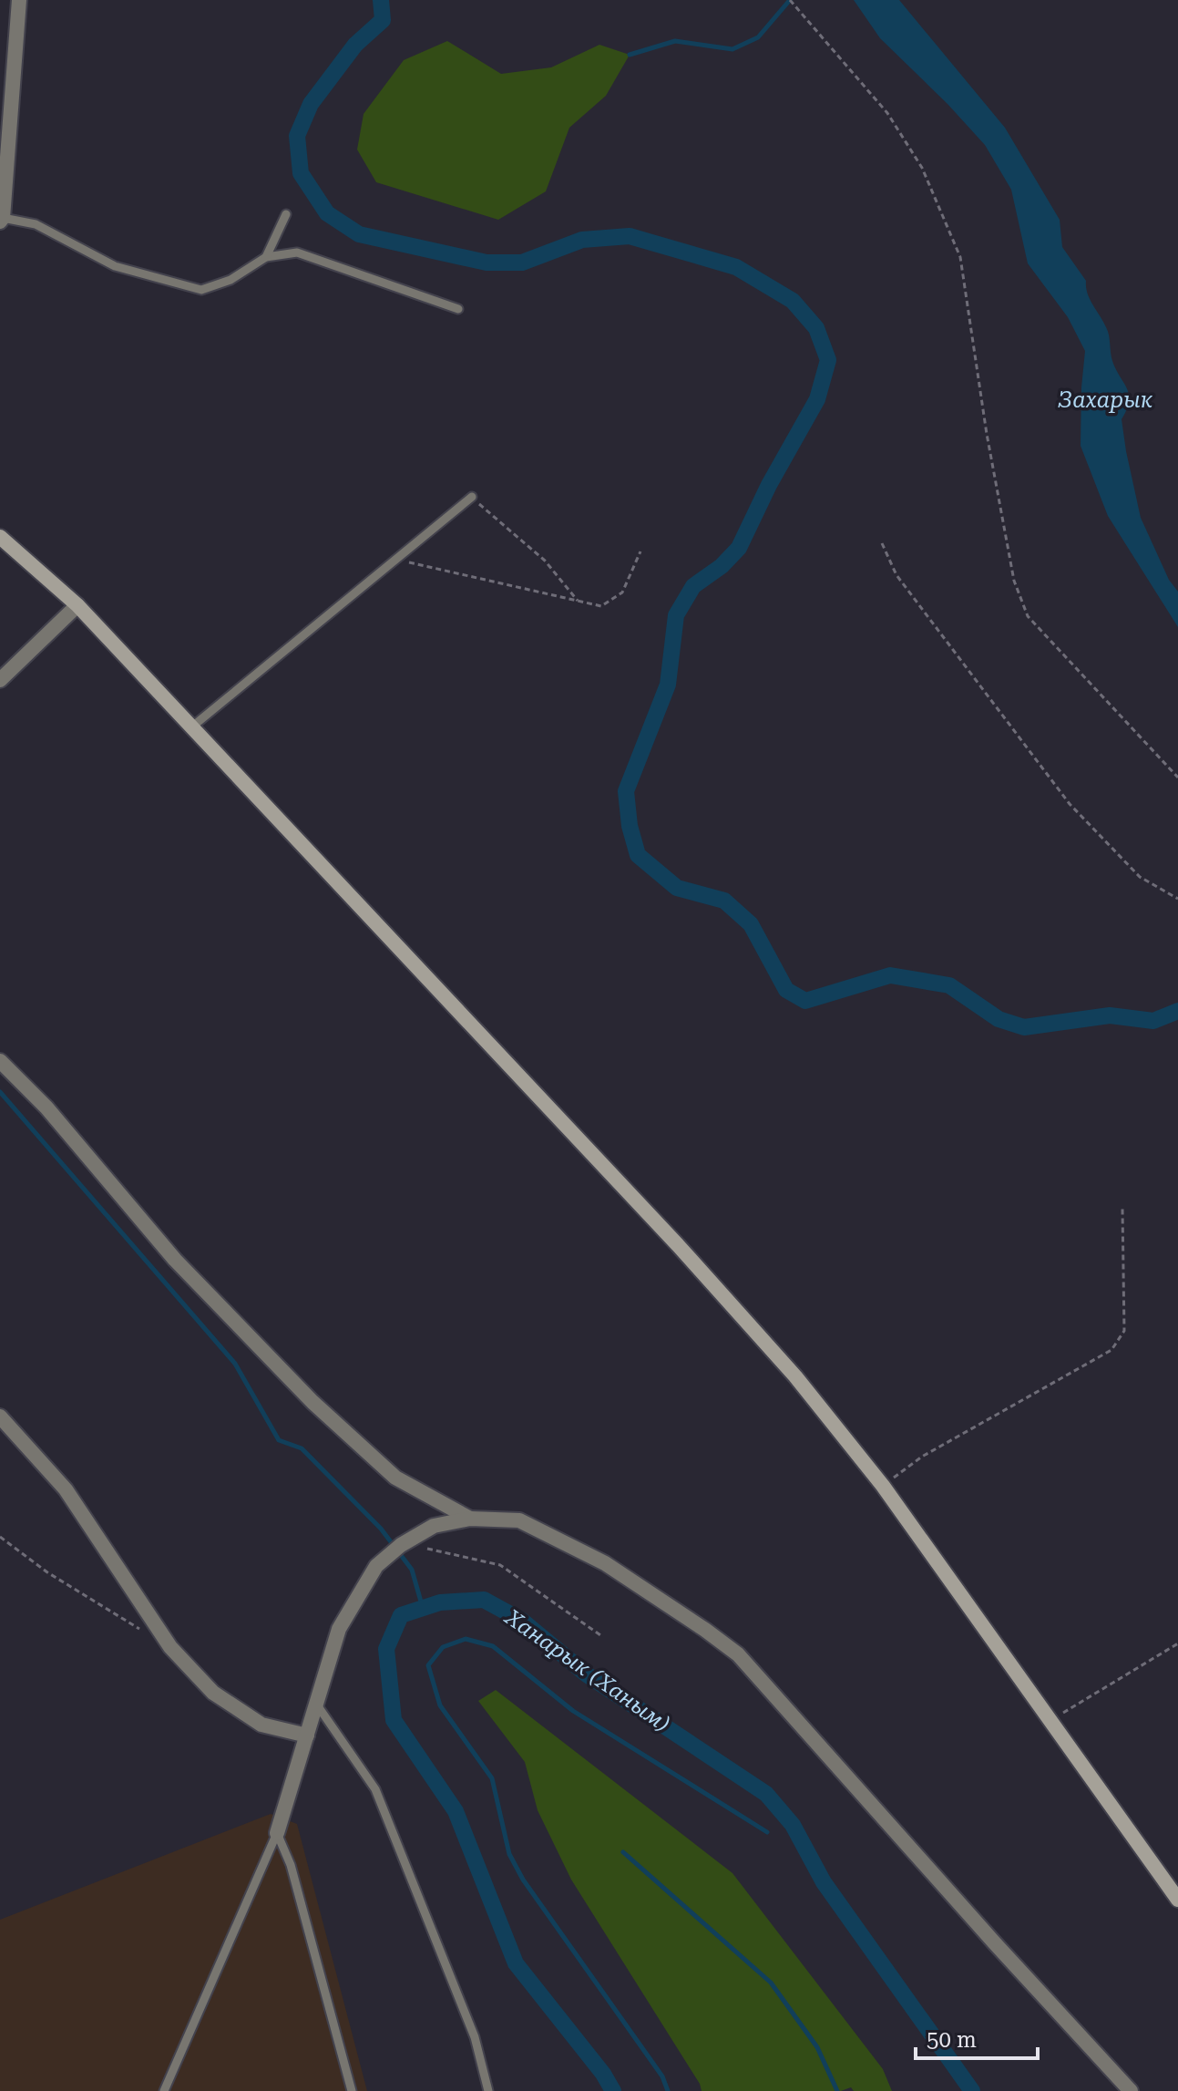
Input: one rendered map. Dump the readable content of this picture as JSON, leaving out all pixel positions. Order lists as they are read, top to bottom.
{
  "water": ["Захарык", "Ханарык (Ханым)"],
  "scale_bar": "50 m"
}
